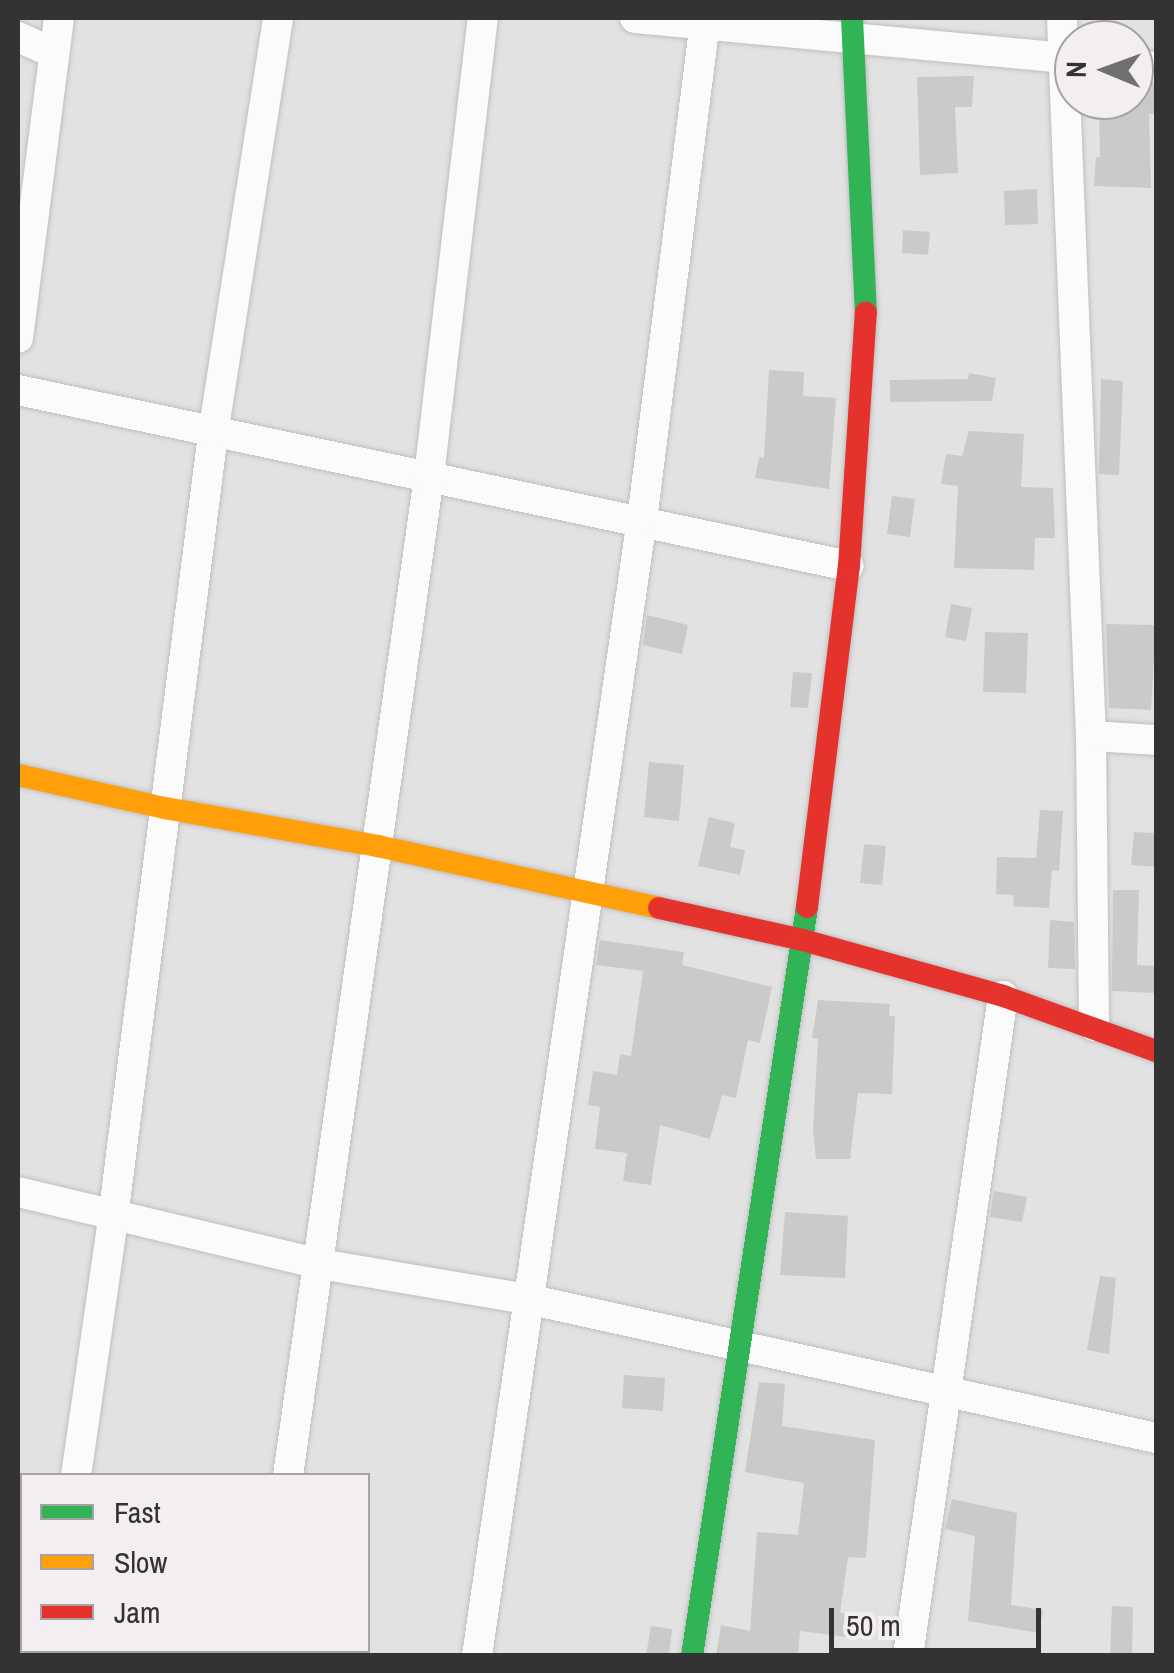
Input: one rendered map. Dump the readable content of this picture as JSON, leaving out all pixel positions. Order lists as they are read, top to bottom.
{
  "legend": ["Fast", "Slow", "Jam"],
  "scale_bar": "50 m",
  "north": "left"
}
